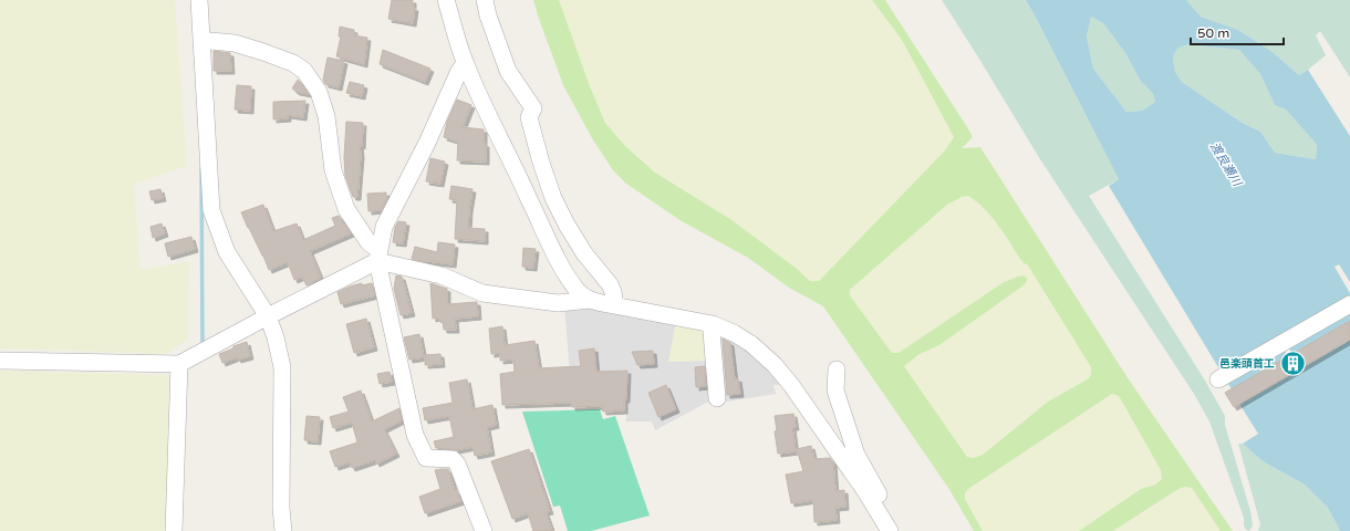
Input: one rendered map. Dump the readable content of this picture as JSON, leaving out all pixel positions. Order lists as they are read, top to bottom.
{
  "water": ["渡良瀬川"],
  "places": {
    "building": ["邑楽頭首工"]
  },
  "scale_bar": "50 m"
}
